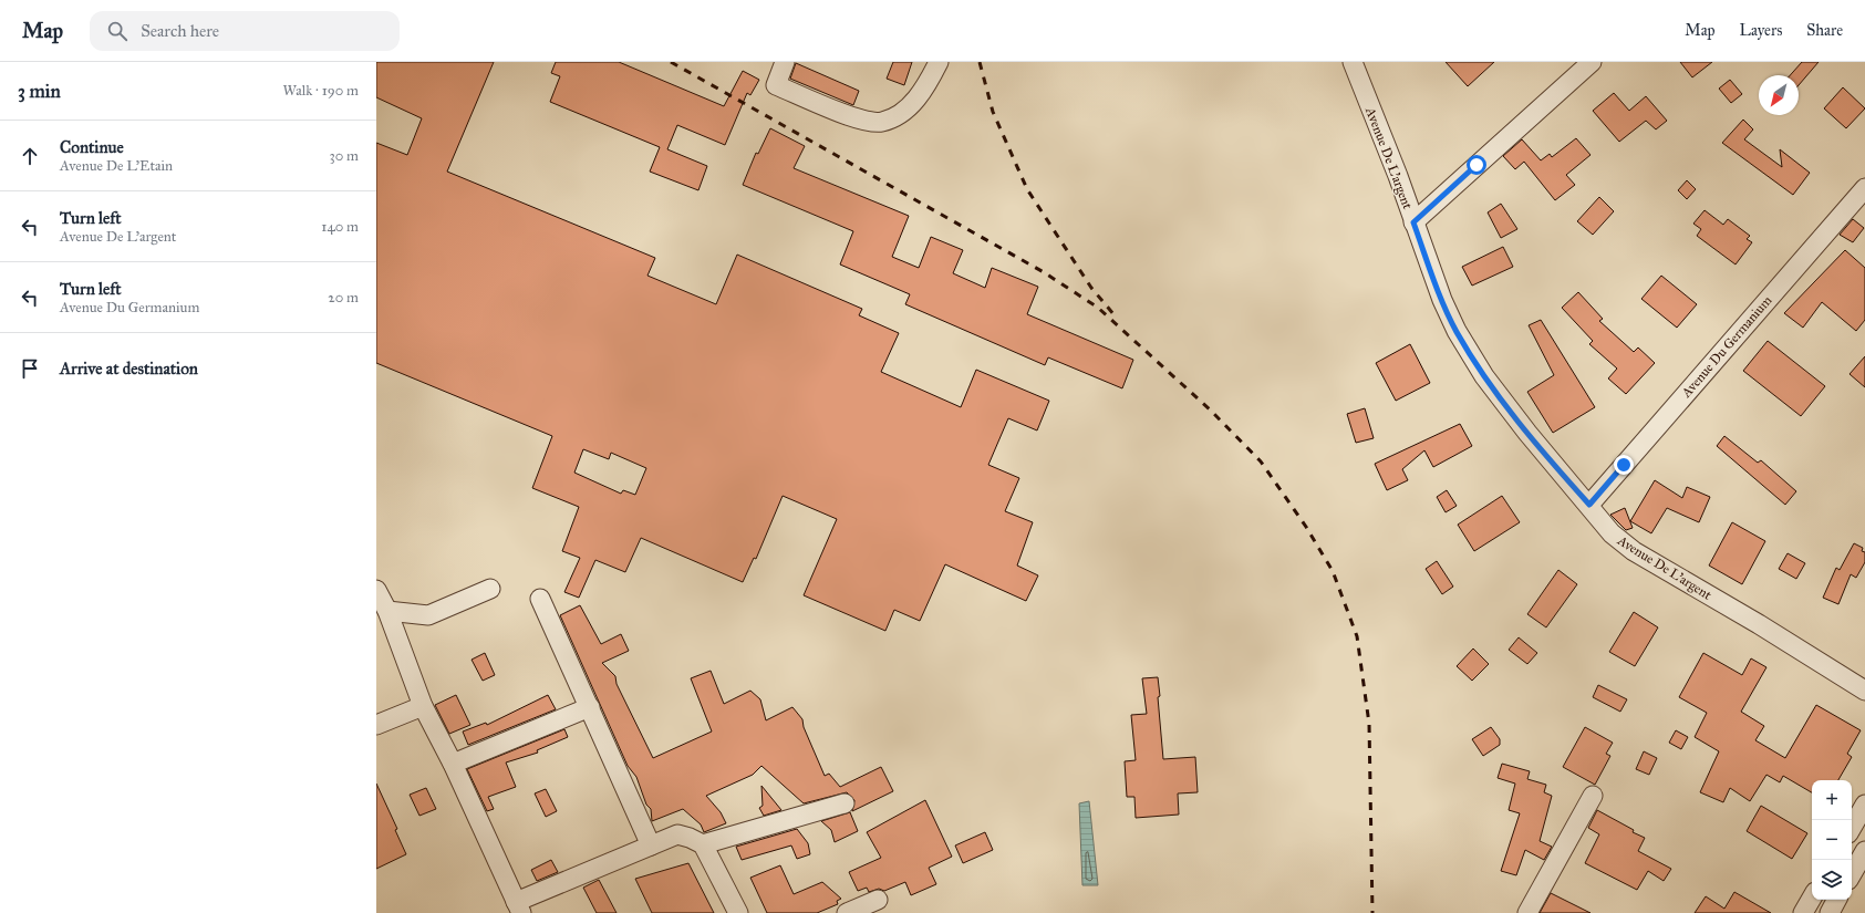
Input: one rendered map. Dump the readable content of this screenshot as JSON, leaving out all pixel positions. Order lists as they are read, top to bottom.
{
  "streets": {
    "street": ["Avenue De L'argent", "Avenue Du Germanium"]
  },
  "crossings": [
    ["Avenue De L'argent", "Avenue Du Germanium"]
  ],
  "north": "bottom left",
  "page": {
    "header": "Map",
    "search": "Search here",
    "nav": ["Map", "Layers", "Share"],
    "heading": ["3 min", "Walk · 190 m"],
    "list": [
      ["Continue", "Avenue De L'Etain", "30 m"],
      ["Turn left", "Avenue De L'argent", "140 m"],
      ["Turn left", "Avenue Du Germanium", "20 m"],
      "Arrive at destination"
    ],
    "map_buttons": ["+", "−"]
  }
}
